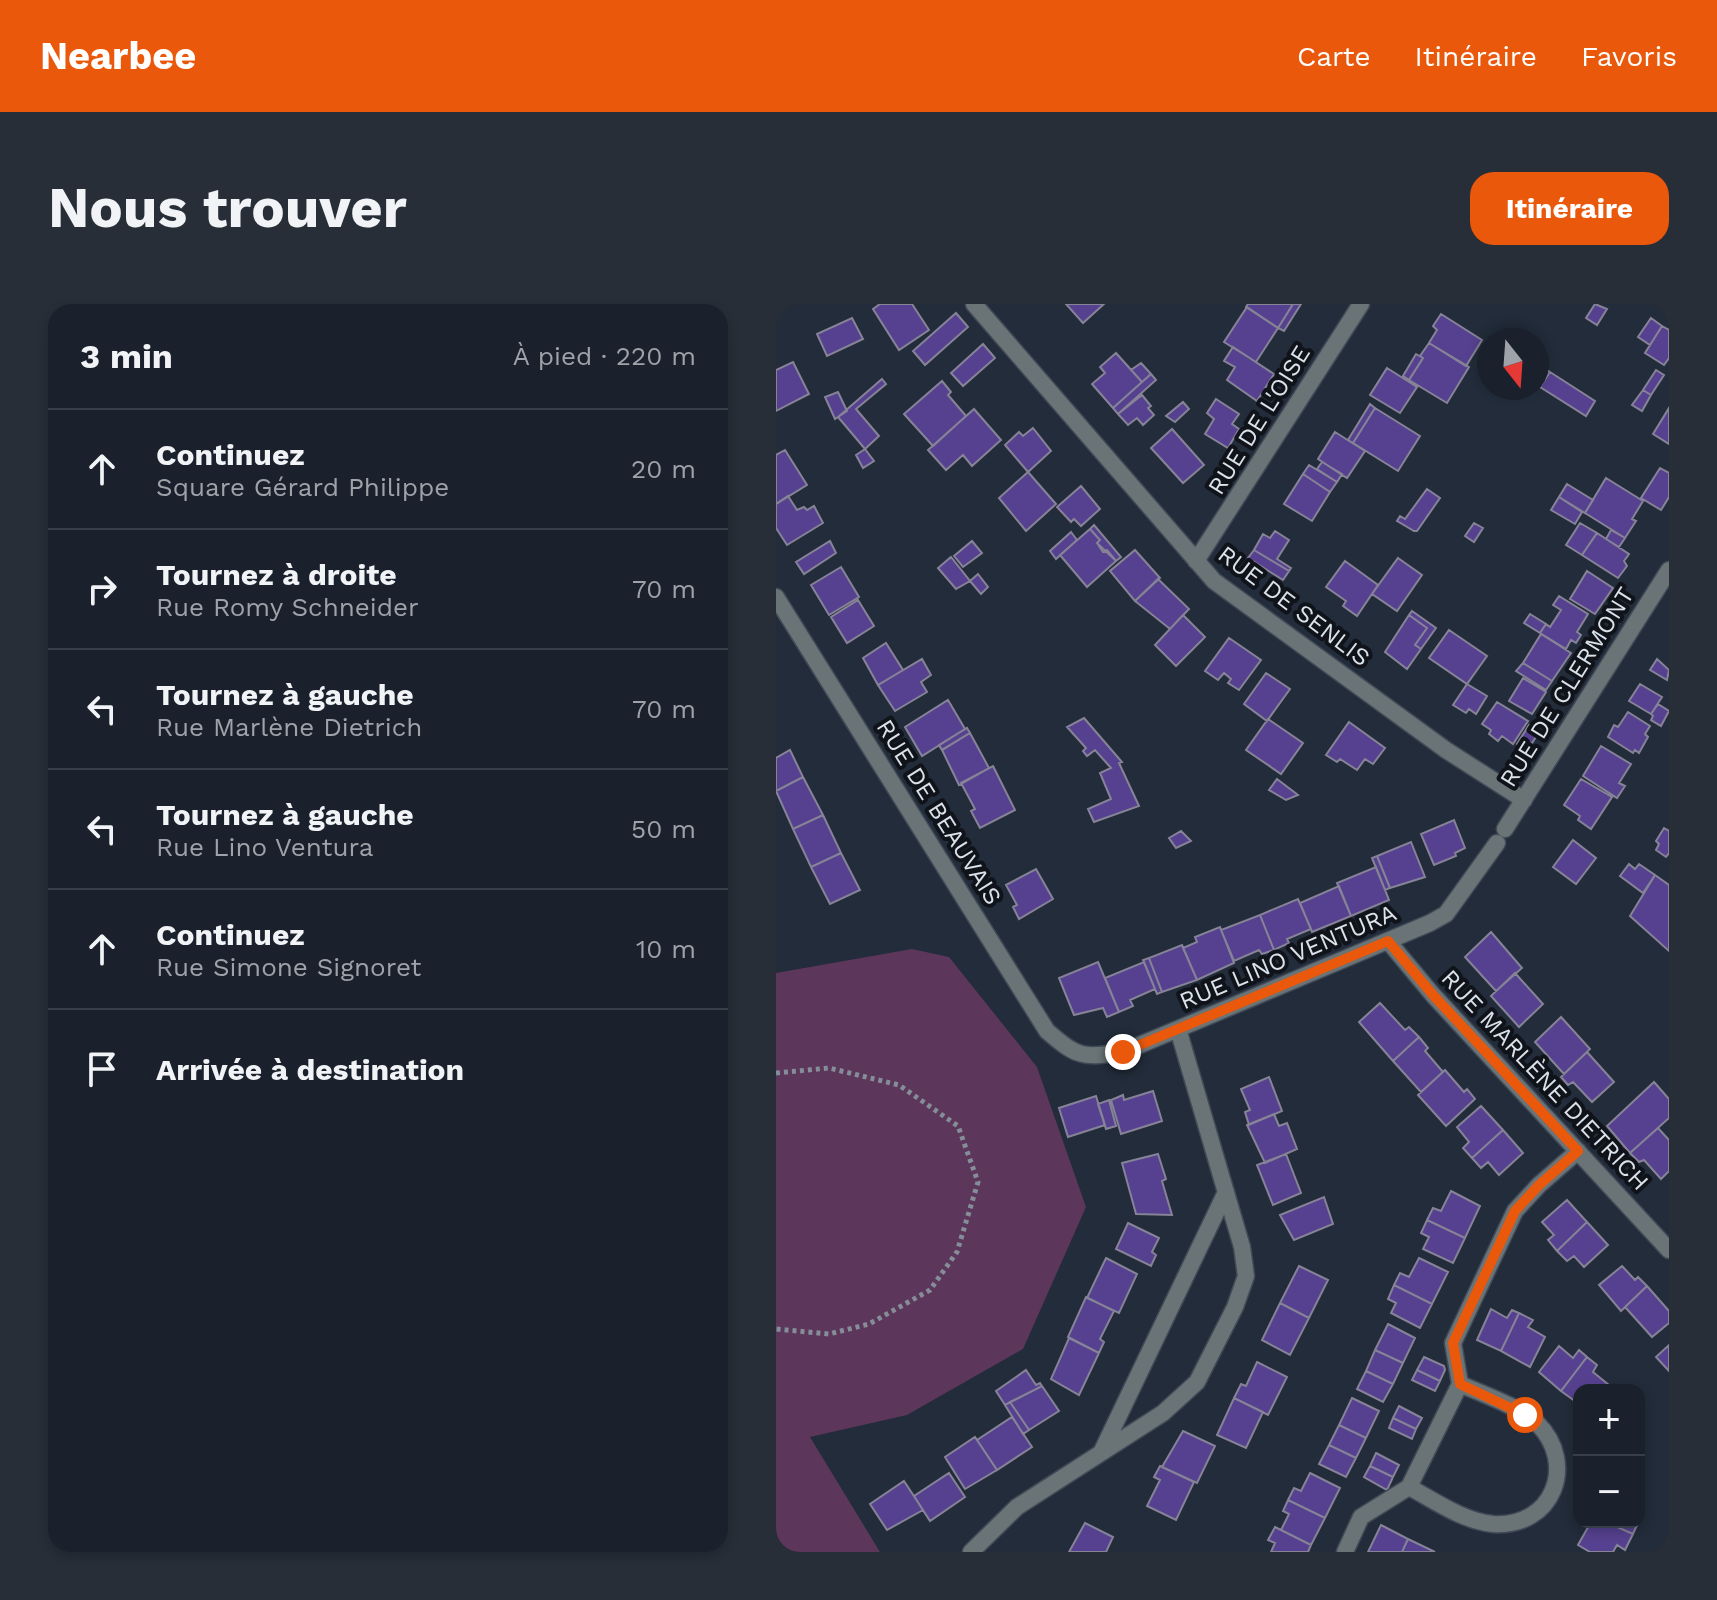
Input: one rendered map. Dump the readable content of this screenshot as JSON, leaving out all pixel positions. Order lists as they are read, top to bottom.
{
  "streets": {
    "street": [
      "RUE DE L'OISE",
      "RUE DE SENLIS",
      "RUE DE CLERMONT",
      "RUE DE BEAUVAIS",
      "RUE LINO VENTURA",
      "RUE MARLÈNE DIETRICH"
    ]
  },
  "crossings": [
    ["RUE DE L'OISE", "RUE DE SENLIS"],
    ["RUE DE SENLIS", "RUE DE CLERMONT"],
    ["RUE DE CLERMONT", "RUE LINO VENTURA"],
    ["RUE DE BEAUVAIS", "RUE LINO VENTURA"],
    ["RUE LINO VENTURA", "RUE MARLÈNE DIETRICH"]
  ],
  "north": "bottom",
  "page": {
    "header": "Nearbee",
    "nav": ["Carte", "Itinéraire", "Favoris"],
    "buttons": "Itinéraire",
    "title": "Nous trouver",
    "heading": ["3 min", "À pied · 220 m"],
    "list": [
      ["Continuez", "Square Gérard Philippe", "20 m"],
      ["Tournez à droite", "Rue Romy Schneider", "70 m"],
      ["Tournez à gauche", "Rue Marlène Dietrich", "70 m"],
      ["Tournez à gauche", "Rue Lino Ventura", "50 m"],
      ["Continuez", "Rue Simone Signoret", "10 m"],
      "Arrivée à destination"
    ],
    "map_buttons": ["+", "−"]
  }
}
